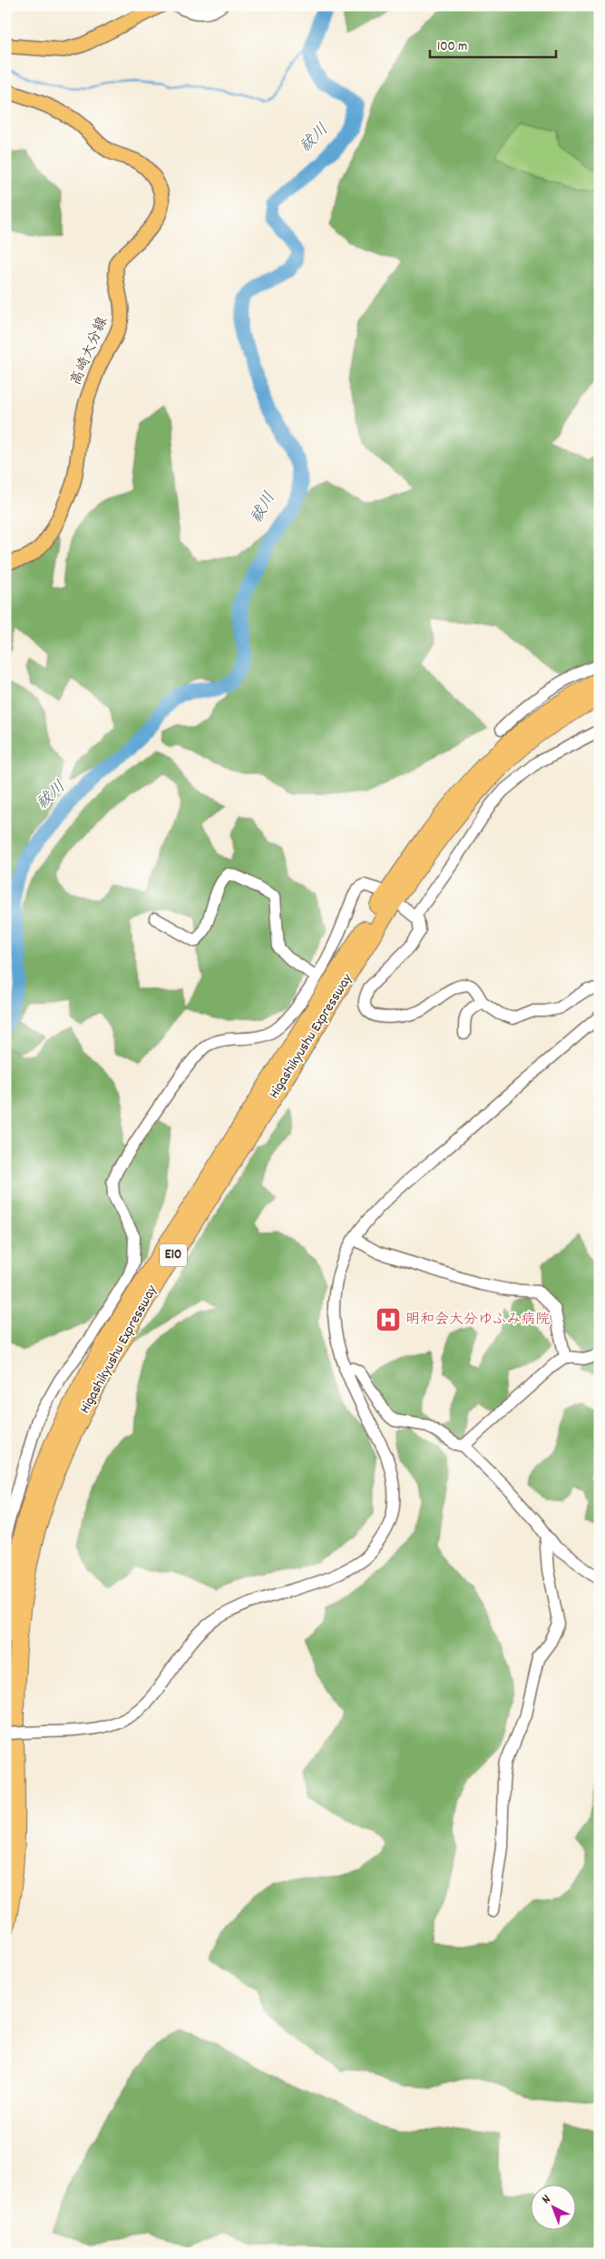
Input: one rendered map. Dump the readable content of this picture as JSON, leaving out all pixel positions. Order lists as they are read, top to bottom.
{
  "streets": {
    "highway": ["Higashikyushu Expressway", "E10"],
    "main road": ["高崎大分線"]
  },
  "water": ["祓川"],
  "places": {
    "hospital": ["明和会大分ゆふみ病院"]
  },
  "scale_bar": "100 m",
  "north": "top left"
}
